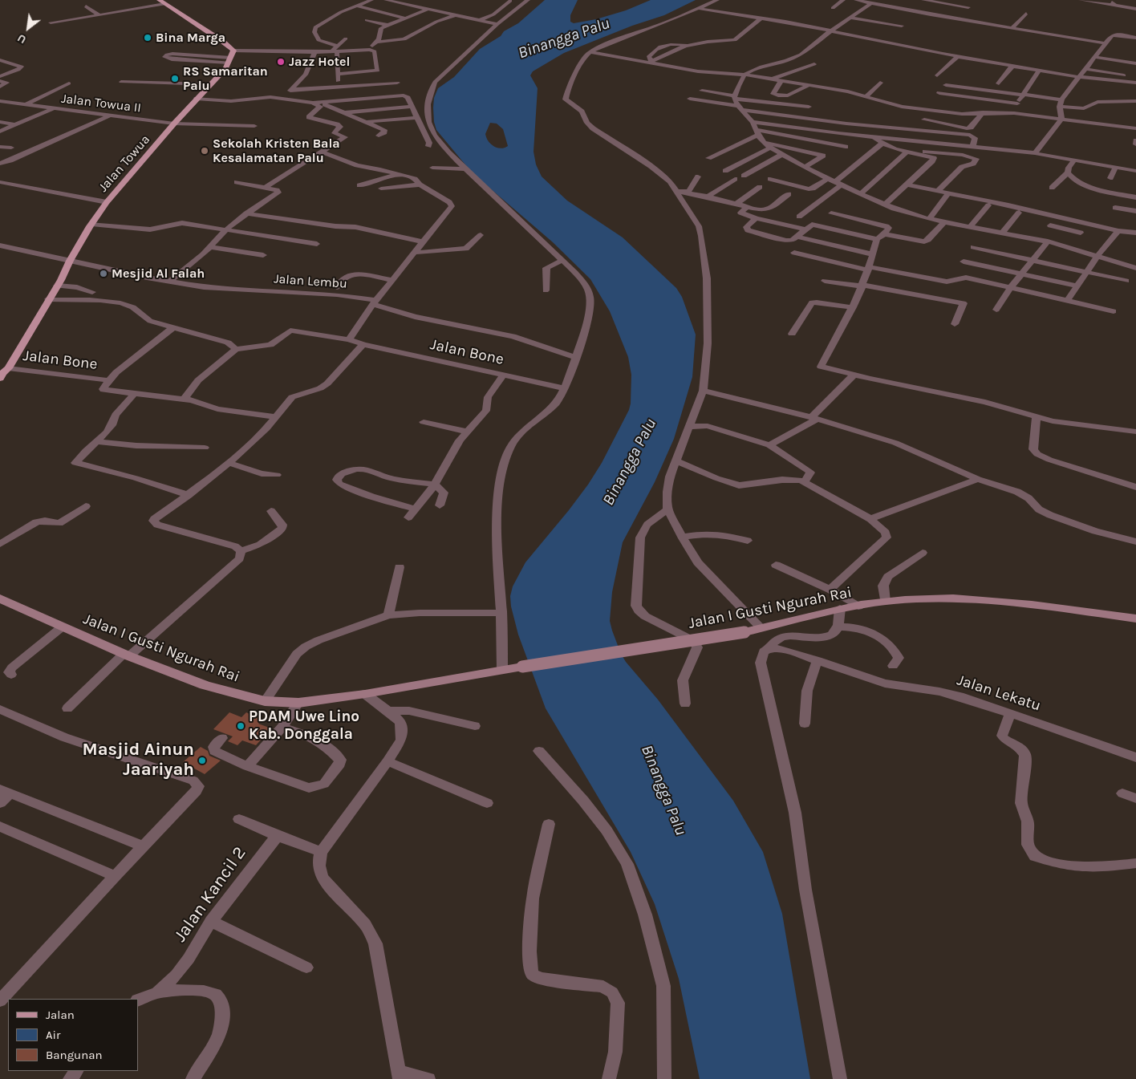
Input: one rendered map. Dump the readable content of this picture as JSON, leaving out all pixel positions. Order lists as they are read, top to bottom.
{
  "streets": {
    "main road": ["Jalan Towua", "Jalan I Gusti Ngurah Rai"],
    "street": [
      "Jalan Towua II",
      "Jalan Lembu",
      "Jalan Bone",
      "Jalan Lekatu",
      "Jalan Kancil 2"
    ]
  },
  "crossings": [
    ["Jalan Towua II", "Jalan Towua"],
    ["Jalan Towua", "Jalan Lembu"],
    ["Jalan Towua", "Jalan Bone"]
  ],
  "water": ["Binangga Palu"],
  "places": [
    "Bina Marga",
    "Jazz Hotel",
    "RS Samaritan Palu",
    "Sekolah Kristen Bala Kesalamatan Palu",
    "Mesjid Al Falah",
    "PDAM Uwe Lino Kab. Donggala",
    "Masjid Ainun Jaariyah"
  ],
  "legend": ["Jalan", "Air", "Bangunan"],
  "north": "bottom left"
}
